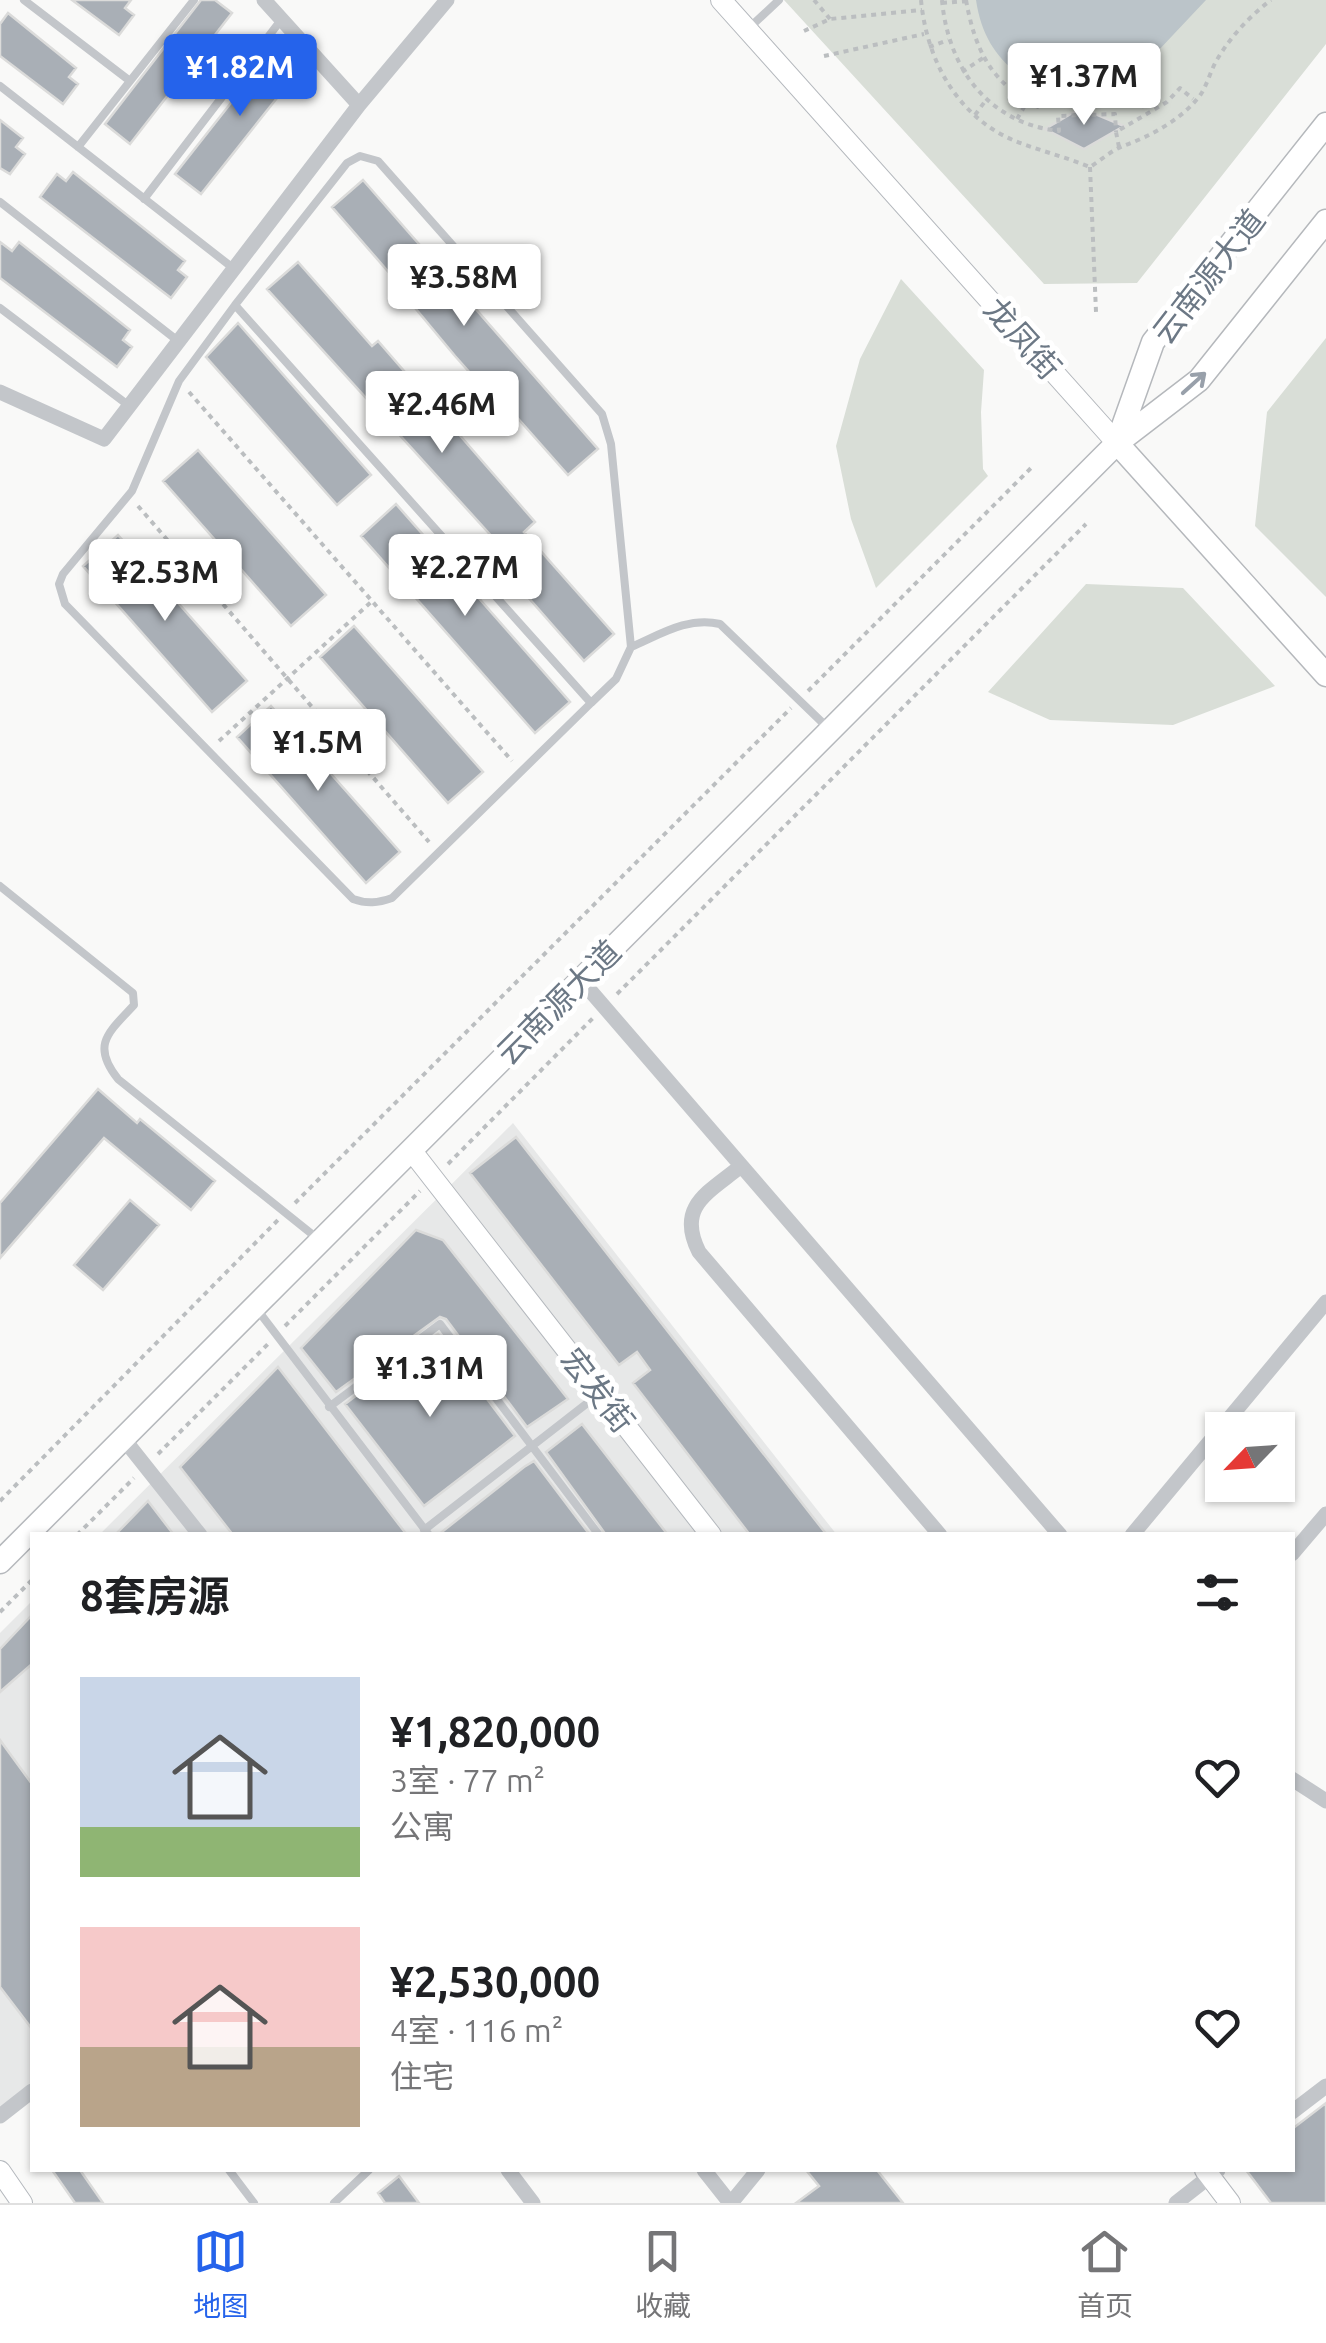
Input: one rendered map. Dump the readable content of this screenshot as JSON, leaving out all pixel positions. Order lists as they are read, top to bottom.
{
  "streets": {
    "main road": ["云南源大道", "龙凤街"],
    "street": ["宏发街"]
  },
  "crossings": [
    ["云南源大道", "龙凤街"],
    ["云南源大道", "宏发街"]
  ],
  "north": "bottom left",
  "page": {
    "price": [
      "¥1.82M",
      "¥1.37M",
      "¥3.58M",
      "¥2.46M",
      "¥2.27M",
      "¥2.53M",
      "¥1.5M",
      "¥1.31M"
    ],
    "heading": "8套房源",
    "list": [
      {
        "name": "¥1,820,000",
        "note": "3室 · 77 m² · 公寓"
      },
      {
        "name": "¥2,530,000",
        "note": "4室 · 116 m² · 住宅"
      }
    ],
    "tabs": ["地图", "收藏", "首页"]
  }
}
